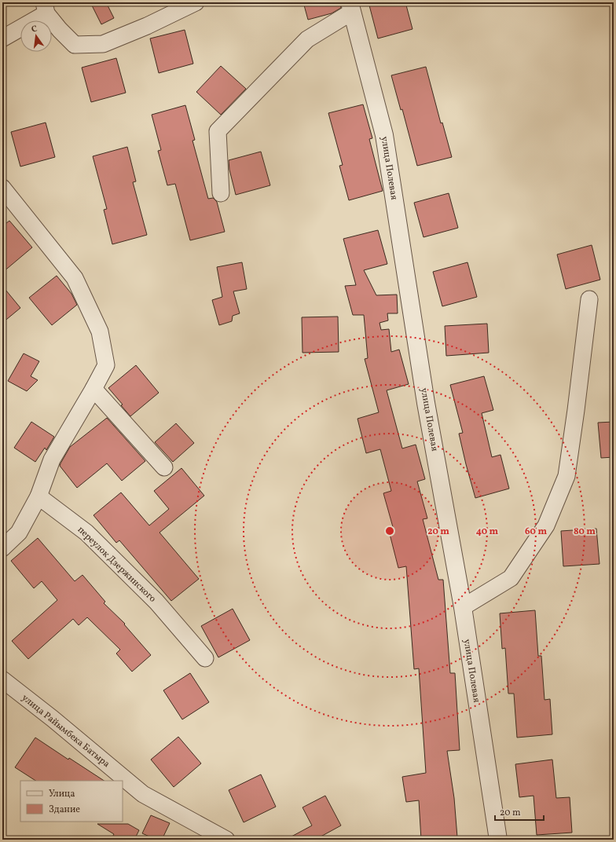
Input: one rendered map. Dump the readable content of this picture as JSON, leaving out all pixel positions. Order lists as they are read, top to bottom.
{
  "streets": {
    "street": ["улица Полевая", "переулок Дзержинского", "улица Райымбека Батыра"]
  },
  "legend": ["Улица", "Здание"],
  "scale_bar": "20 m",
  "north": "top",
  "rings": [
    "20 m",
    "40 m",
    "60 m",
    "80 m"
  ]
}
